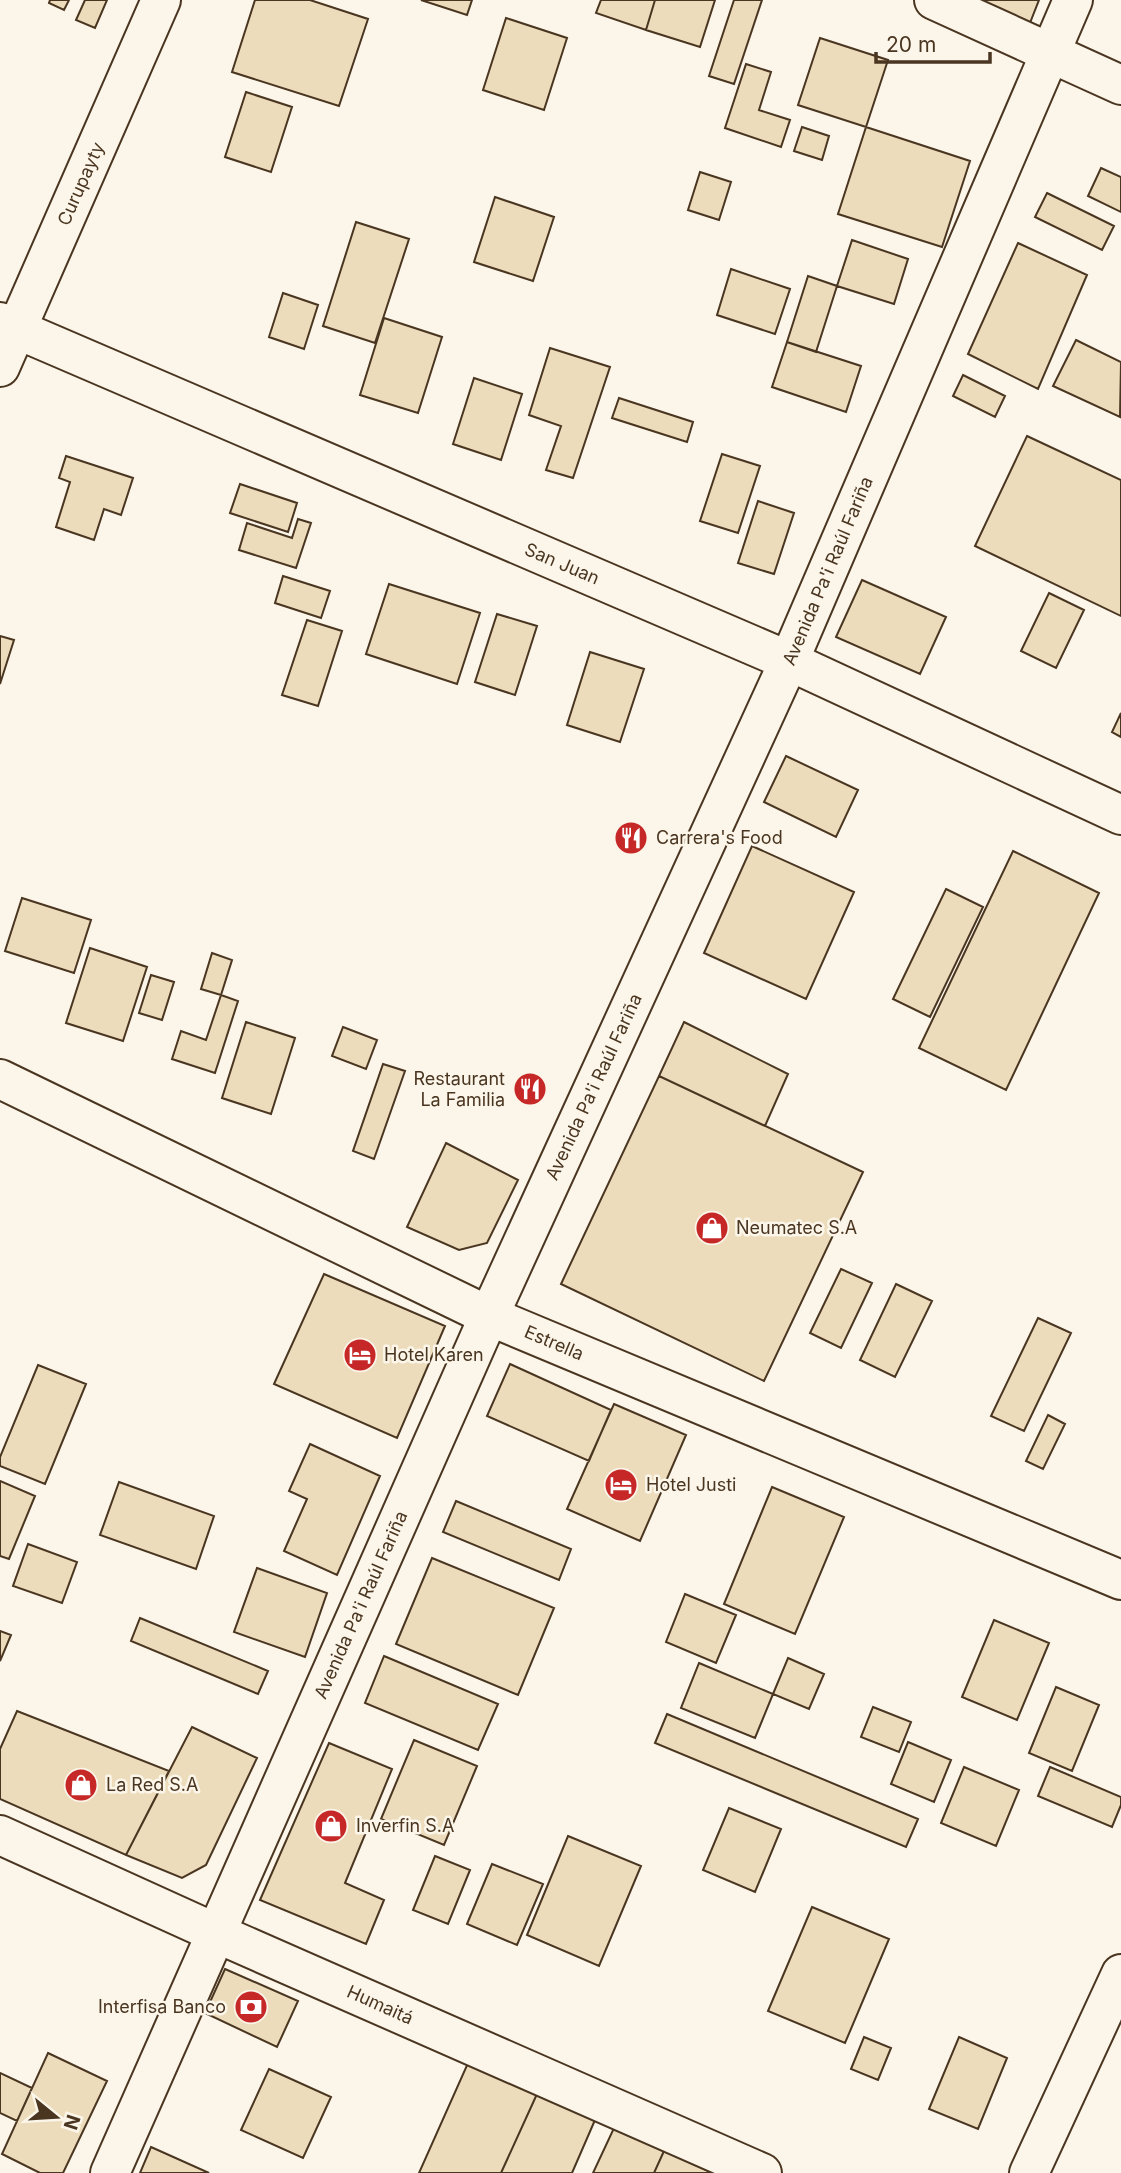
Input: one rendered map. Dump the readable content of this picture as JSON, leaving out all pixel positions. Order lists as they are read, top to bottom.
{
  "streets": {
    "main road": [
      "Curupayty",
      "San Juan",
      "Avenida Pa'i Raúl Fariña",
      "Estrella",
      "Humaitá"
    ]
  },
  "crossings": [
    ["Curupayty", "San Juan"],
    ["San Juan", "Avenida Pa'i Raúl Fariña"],
    ["Avenida Pa'i Raúl Fariña", "Estrella"],
    ["Avenida Pa'i Raúl Fariña", "Humaitá"]
  ],
  "places": {
    "restaurant": ["Carrera's Food", "Restaurant La Familia"],
    "shop": ["Neumatec S.A", "La Red S.A", "Inverfin S.A"],
    "hotel": ["Hotel Karen", "Hotel Justi"],
    "bank": ["Interfisa Banco"]
  },
  "scale_bar": "20 m",
  "north": "right"
}
